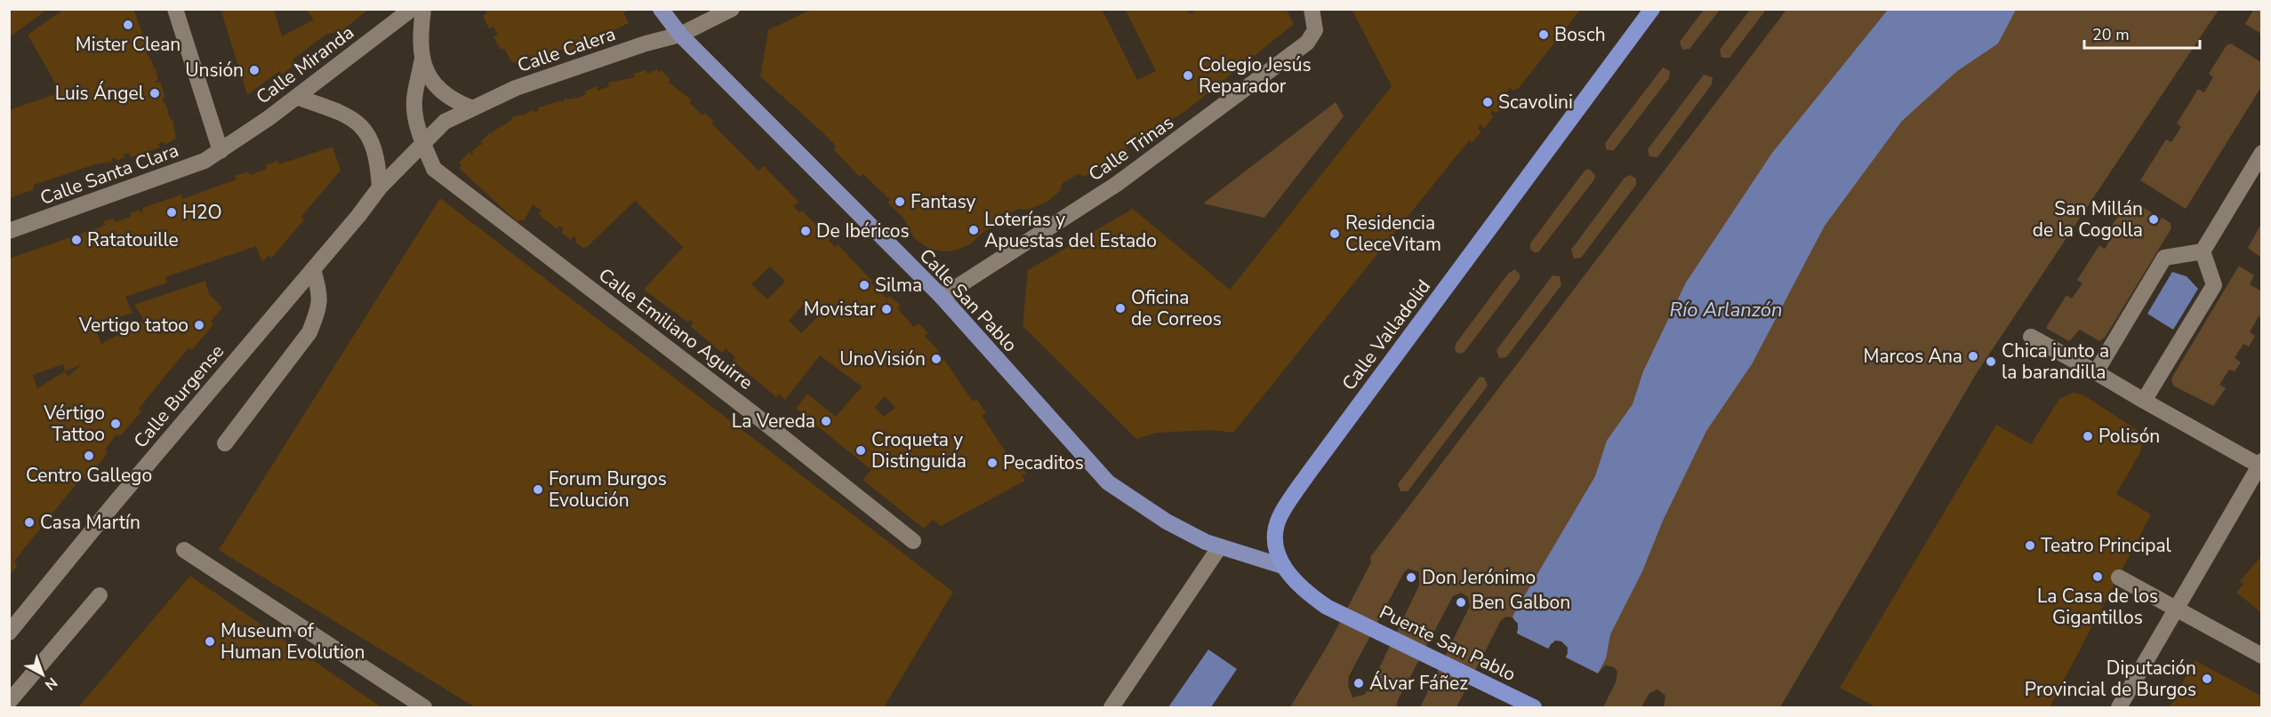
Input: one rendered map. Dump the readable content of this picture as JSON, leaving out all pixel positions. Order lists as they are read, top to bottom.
{
  "streets": {
    "highway": ["Calle Valladolid", "Puente San Pablo"],
    "main road": ["Calle San Pablo"],
    "street": [
      "Calle Calera",
      "Calle Miranda",
      "Calle Trinas",
      "Calle Santa Clara",
      "Calle Emiliano Aguirre",
      "Calle Burgense"
    ]
  },
  "crossings": [
    ["Calle Calera", "Calle San Pablo"],
    ["Calle Calera", "Calle Emiliano Aguirre"],
    ["Calle Calera", "Calle Burgense"],
    ["Calle Miranda", "Calle Santa Clara"],
    ["Calle Trinas", "Calle San Pablo"],
    ["Calle San Pablo", "Calle Valladolid"],
    ["Calle San Pablo", "Puente San Pablo"],
    ["Calle Emiliano Aguirre", "Calle Burgense"],
    ["Calle Valladolid", "Puente San Pablo"]
  ],
  "water": ["Río Arlanzón"],
  "places": [
    "Mister Clean",
    "Bosch",
    "Unsión",
    "Colegio Jesús Reparador",
    "Luis Ángel",
    "Scavolini",
    "Fantasy",
    "H2O",
    "San Millán de la Cogolla",
    "Loterías y Apuestas del Estado",
    "De Ibéricos",
    "Residencia CleceVitam",
    "Ratatouille",
    "Silma",
    "Oficina de Correos",
    "Movistar",
    "Vertigo tatoo",
    "Marcos Ana",
    "UnoVisión",
    "Chica junto a la barandilla",
    "La Vereda",
    "Vértigo Tattoo",
    "Polisón",
    "Croqueta y Distinguida",
    "Centro Gallego",
    "Pecaditos",
    "Forum Burgos Evolución",
    "Casa Martín",
    "Teatro Principal",
    "La Casa de los Gigantillos",
    "Don Jerónimo",
    "Ben Galbon",
    "Museum of Human Evolution",
    "Diputación Provincial de Burgos",
    "Álvar Fáñez"
  ],
  "scale_bar": "20 m",
  "north": "bottom right"
}
